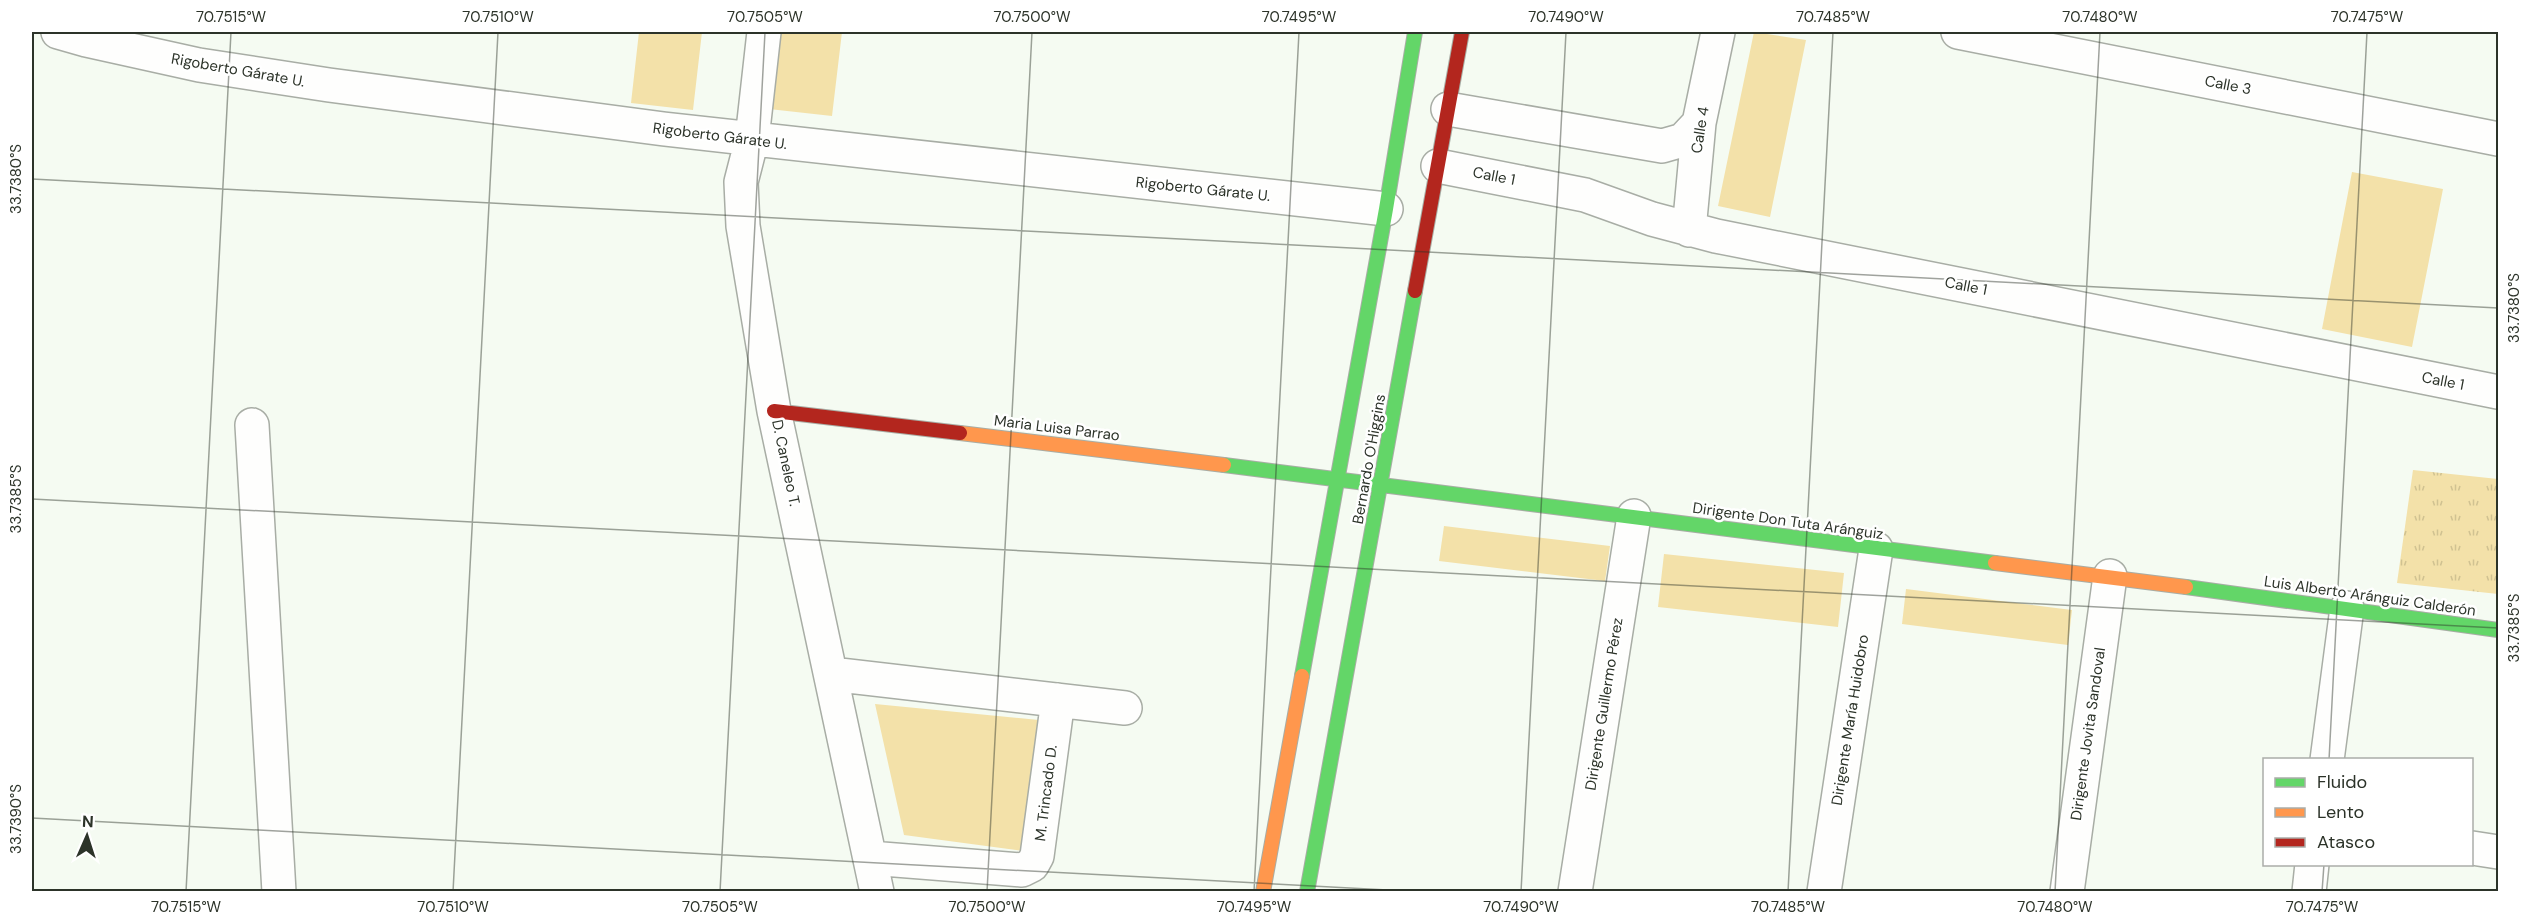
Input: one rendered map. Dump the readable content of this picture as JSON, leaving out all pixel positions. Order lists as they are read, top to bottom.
{
  "streets": {
    "street": [
      "Rigoberto Gárate U.",
      "Calle 3",
      "Calle 4",
      "Calle 1",
      "Maria Luisa Parrao",
      "Bernardo O'Higgins",
      "D. Caneleo T.",
      "Dirigente Don Tuta Aránguiz",
      "Luis Alberto Aránguiz Calderón",
      "Dirigente Guillermo Pérez",
      "Dirigente María Huidobro",
      "Dirigente Jovita Sandoval",
      "M. Trincado D."
    ]
  },
  "crossings": [
    ["Rigoberto Gárate U.", "Bernardo O'Higgins"],
    ["Rigoberto Gárate U.", "D. Caneleo T."],
    ["Calle 4", "Calle 1"],
    ["Calle 1", "Bernardo O'Higgins"],
    ["Maria Luisa Parrao", "Bernardo O'Higgins"],
    ["Maria Luisa Parrao", "D. Caneleo T."],
    ["Maria Luisa Parrao", "Dirigente Don Tuta Aránguiz"],
    ["Bernardo O'Higgins", "Dirigente Don Tuta Aránguiz"],
    ["D. Caneleo T.", "M. Trincado D."],
    ["Dirigente Don Tuta Aránguiz", "Luis Alberto Aránguiz Calderón"],
    ["Dirigente Don Tuta Aránguiz", "Dirigente Guillermo Pérez"],
    ["Dirigente Don Tuta Aránguiz", "Dirigente María Huidobro"],
    ["Dirigente Don Tuta Aránguiz", "Dirigente Jovita Sandoval"]
  ],
  "legend": ["Fluido", "Lento", "Atasco"],
  "north": "top",
  "coordinates": [
    "70.7515°W",
    "70.7510°W",
    "70.7505°W",
    "70.7500°W",
    "70.7495°W",
    "70.7490°W",
    "70.7485°W",
    "70.7480°W",
    "70.7475°W",
    "33.7380°S",
    "33.7385°S",
    "33.7390°S"
  ]
}
